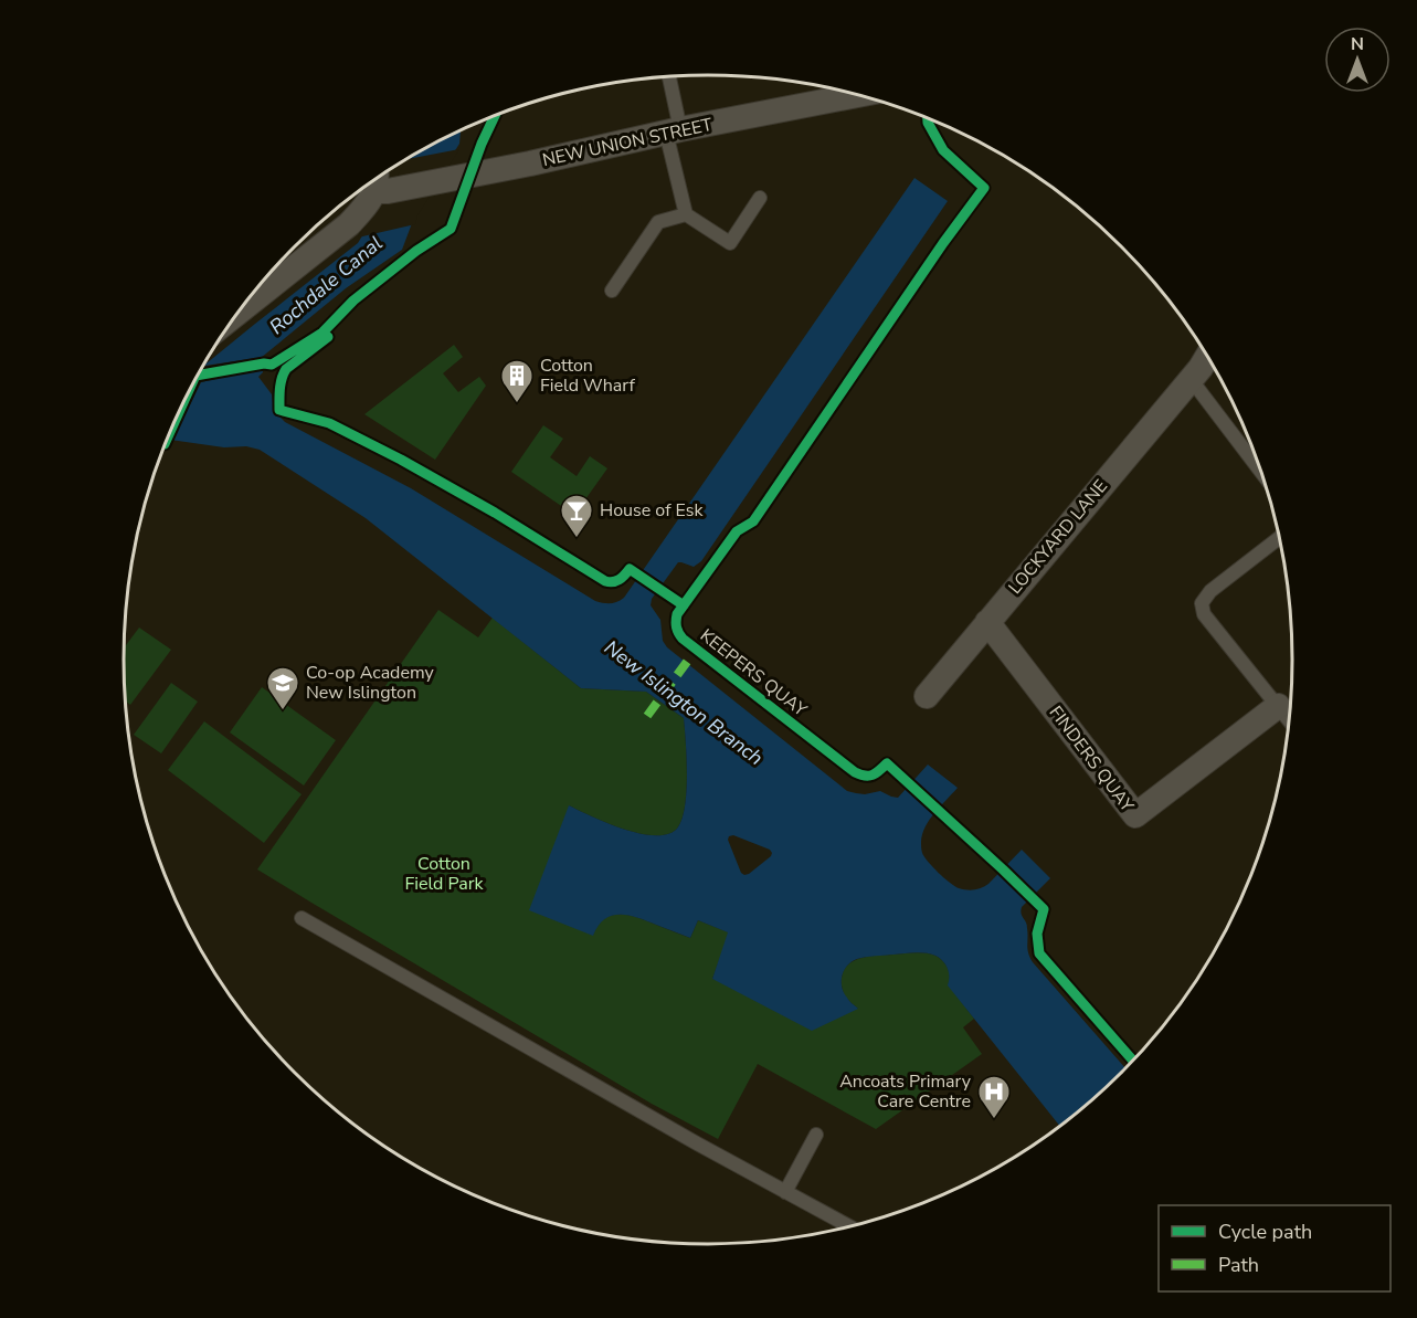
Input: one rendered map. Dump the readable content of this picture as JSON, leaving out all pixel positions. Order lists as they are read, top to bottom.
{
  "streets": {
    "street": ["NEW UNION STREET", "LOCKYARD LANE", "FINDERS QUAY"],
    "cycle path": ["KEEPERS QUAY"]
  },
  "crossings": [
    ["LOCKYARD LANE", "FINDERS QUAY"]
  ],
  "water": ["Rochdale Canal", "New Islington Branch"],
  "parks": ["Cotton Field Park"],
  "places": {
    "building": ["Cotton Field Wharf"],
    "bar": ["House of Esk"],
    "school or university": ["Co-op Academy New Islington"],
    "hospital": ["Ancoats Primary Care Centre"]
  },
  "legend": ["Cycle path", "Path"],
  "north": "top"
}
